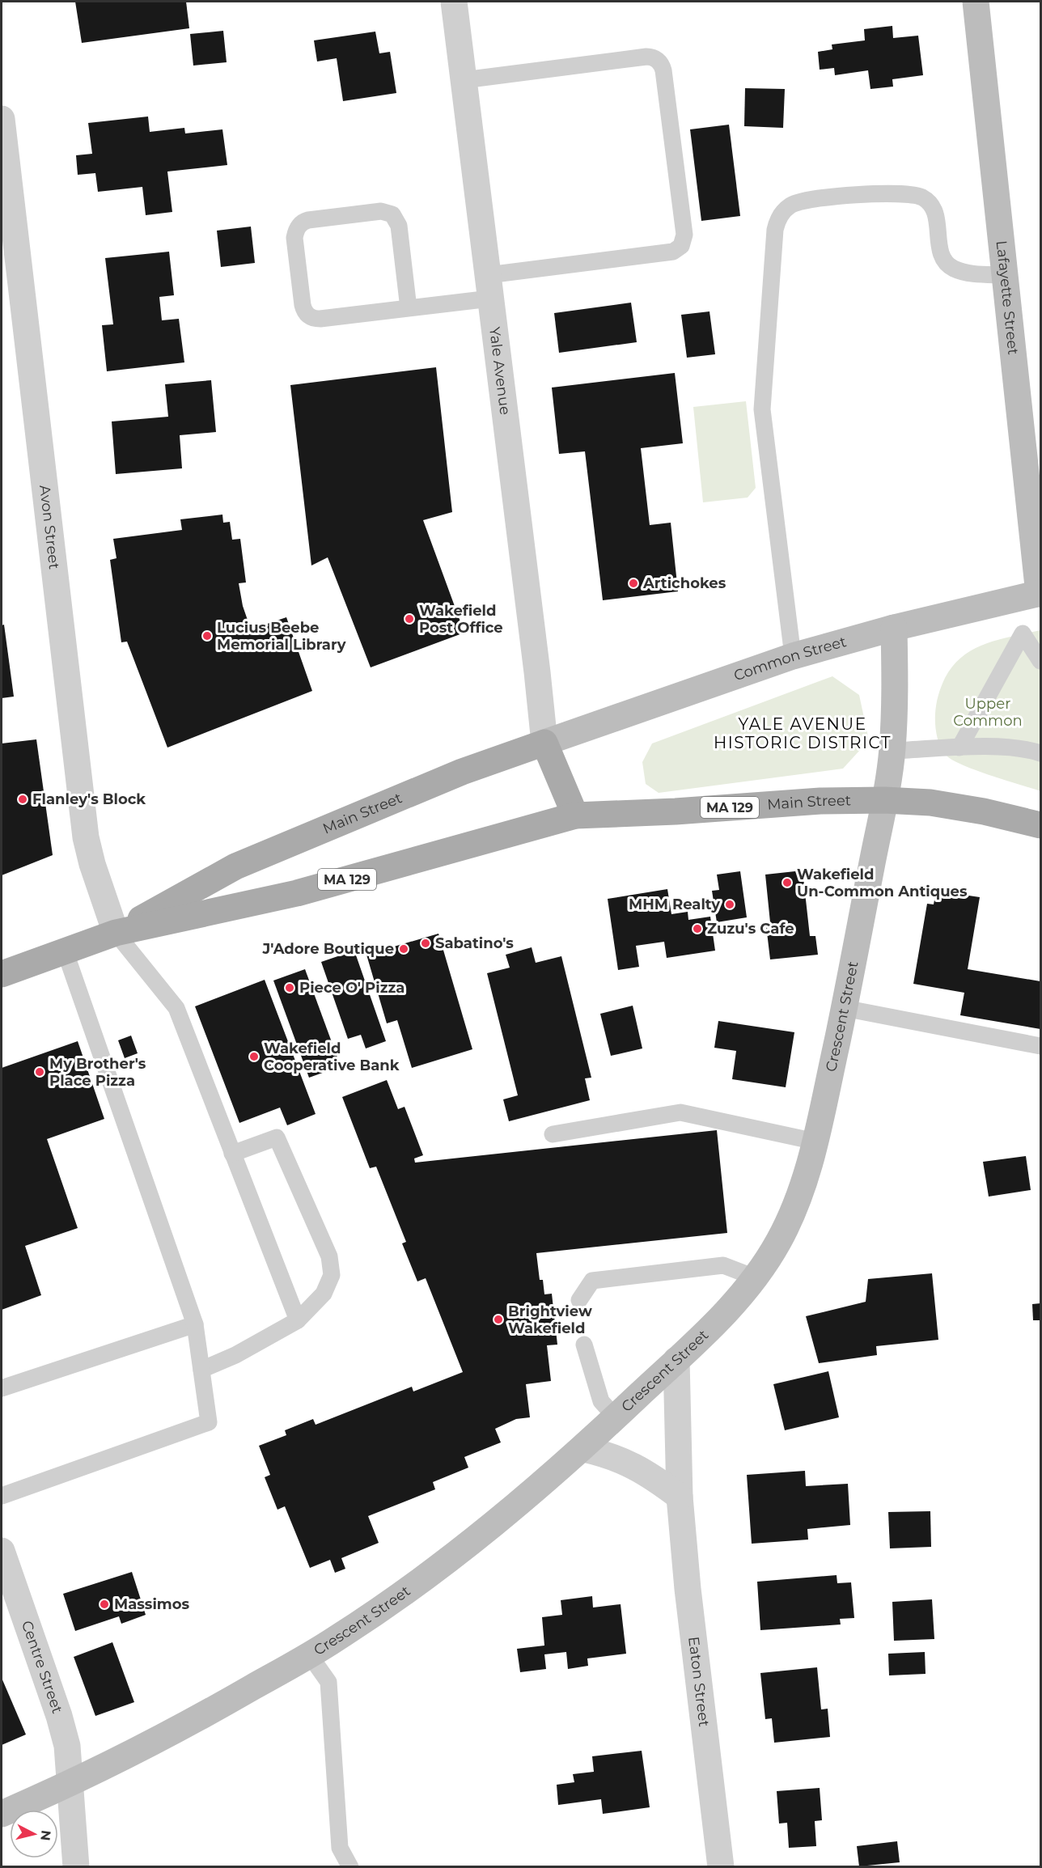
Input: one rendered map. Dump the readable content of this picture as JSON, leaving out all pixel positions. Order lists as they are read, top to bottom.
{
  "streets": {
    "main road": [
      "Lafayette Street",
      "Common Street",
      "Main Street",
      "MA 129",
      "Crescent Street"
    ],
    "street": [
      "Yale Avenue",
      "Avon Street",
      "Centre Street",
      "Eaton Street"
    ]
  },
  "crossings": [
    ["Lafayette Street", "Common Street"],
    ["Yale Avenue", "Common Street"],
    ["Yale Avenue", "Main Street"],
    ["Avon Street", "Main Street"],
    ["Common Street", "Main Street"],
    ["Common Street", "Crescent Street"],
    ["Main Street", "Crescent Street"],
    ["Crescent Street", "Centre Street"],
    ["Crescent Street", "Eaton Street"]
  ],
  "districts": ["YALE AVENUE HISTORIC DISTRICT"],
  "parks": ["Upper Common"],
  "places": [
    "Artichokes",
    "Wakefield Post Office",
    "Lucius Beebe Memorial Library",
    "Flanley's Block",
    "Wakefield Un-Common Antiques",
    "MHM Realty",
    "Zuzu's Cafe",
    "Sabatino's",
    "J'Adore Boutique",
    "Piece O' Pizza",
    "Wakefield Cooperative Bank",
    "My Brother's Place Pizza",
    "Brightview Wakefield",
    "Massimos"
  ],
  "north": "right"
}
